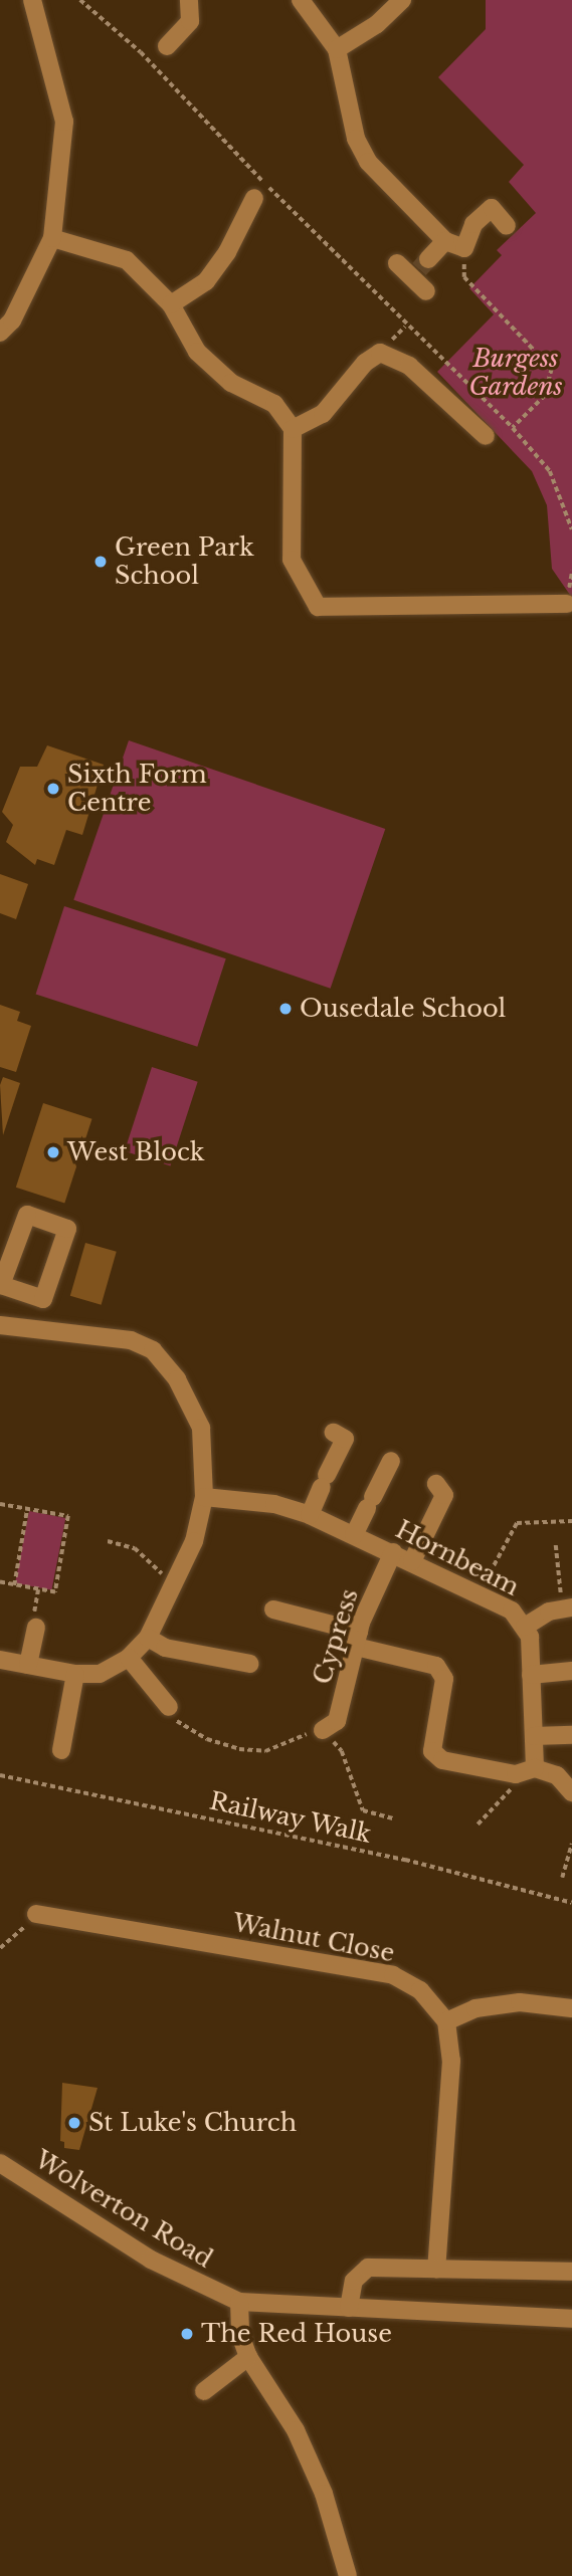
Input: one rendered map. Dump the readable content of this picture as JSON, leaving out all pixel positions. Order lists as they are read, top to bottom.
{
  "streets": {
    "street": [
      "Hornbeam",
      "Cypress",
      "Walnut Close",
      "Wolverton Road"
    ],
    "path": ["Railway Walk"]
  },
  "crossings": [
    ["Hornbeam", "Cypress"]
  ],
  "parks": ["Burgess Gardens"],
  "places": [
    "Green Park School",
    "Sixth Form Centre",
    "Ousedale School",
    "West Block",
    "St Luke's Church",
    "The Red House"
  ]
}
